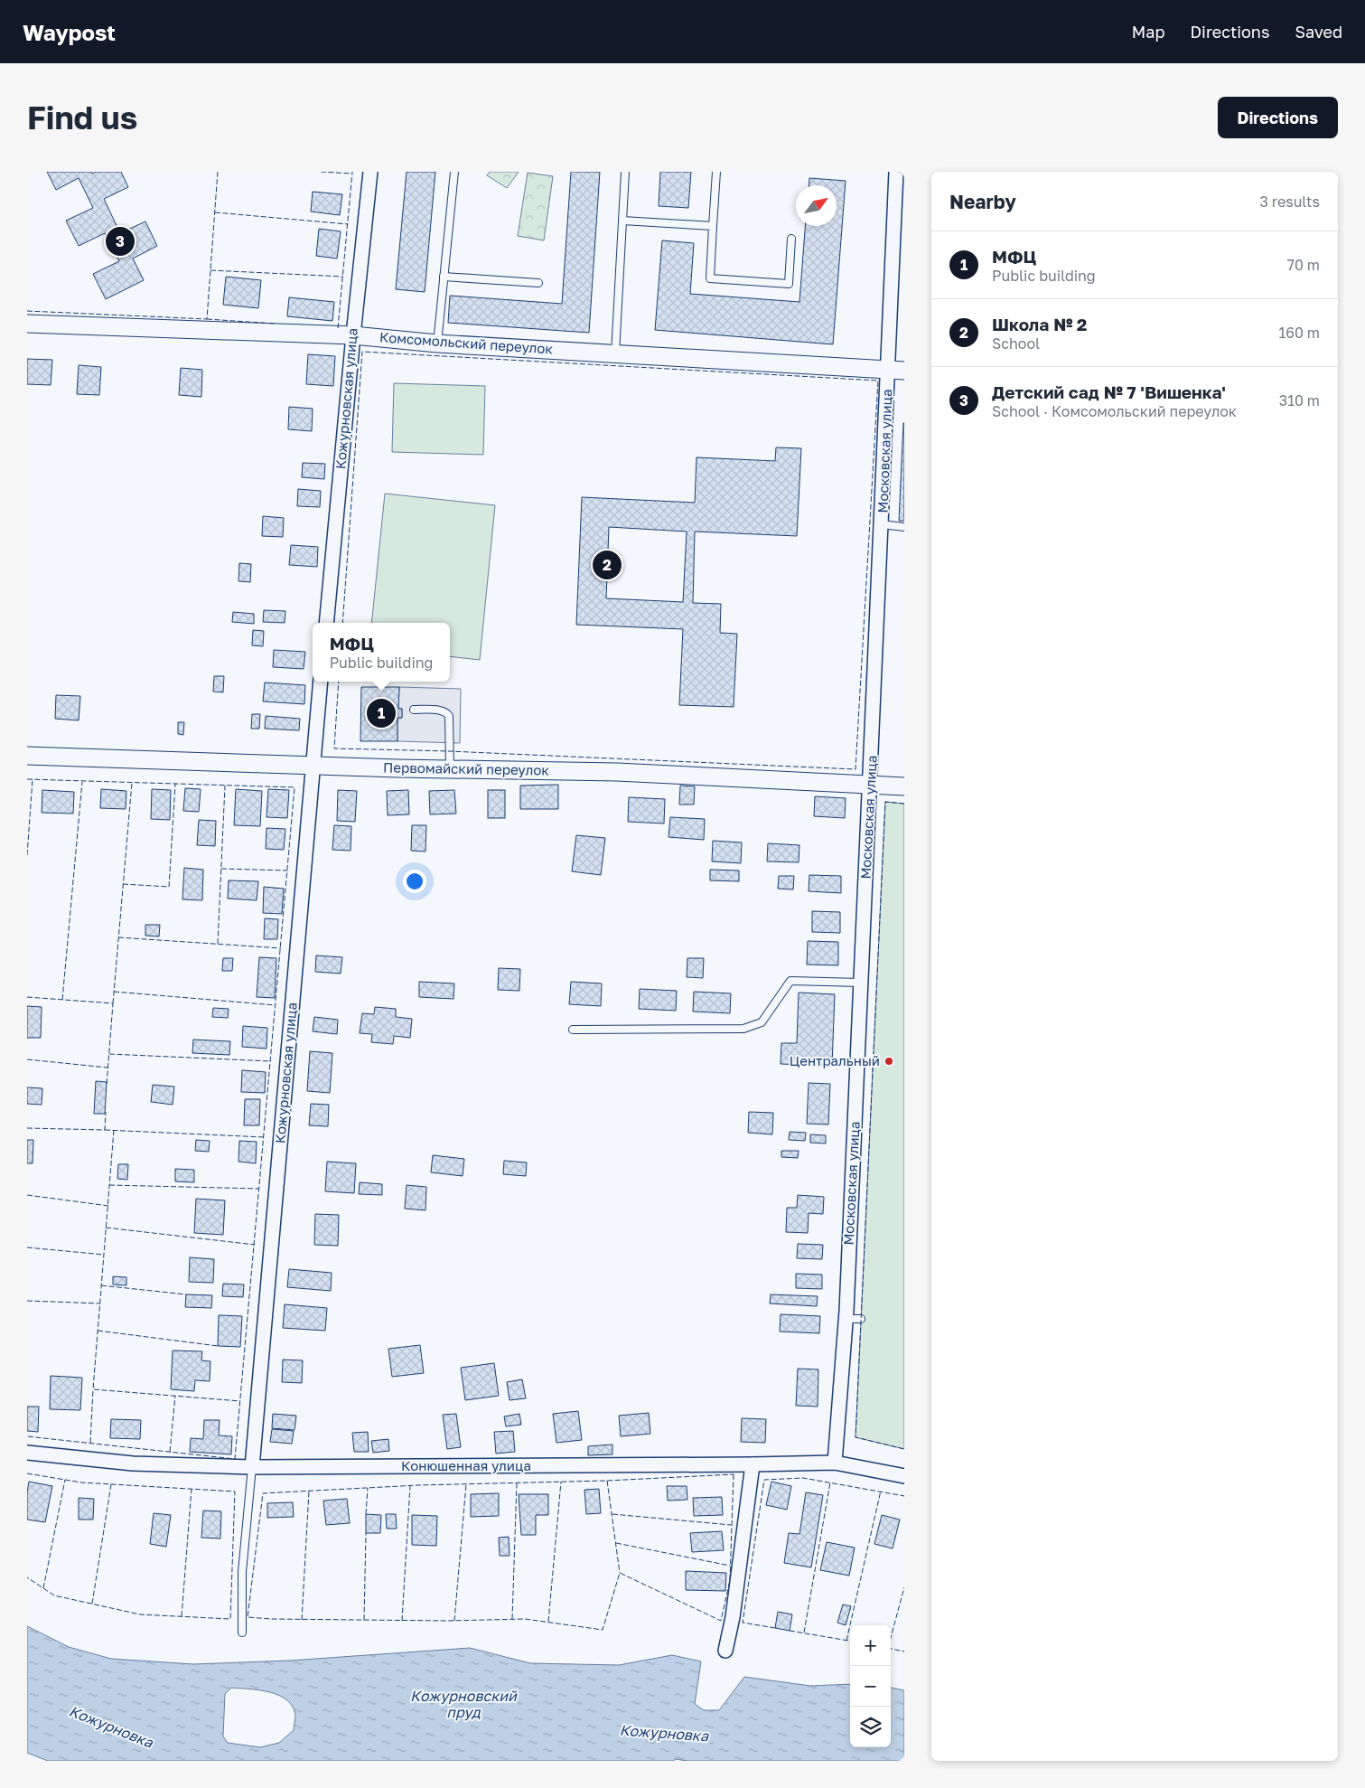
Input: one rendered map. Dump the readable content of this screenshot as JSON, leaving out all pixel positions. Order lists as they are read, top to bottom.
{
  "streets": {
    "street": [
      "Комсомольский переулок",
      "Кожурновская улица",
      "Московская улица",
      "Первомайский переулок",
      "Конюшенная улица"
    ]
  },
  "crossings": [
    ["Комсомольский переулок", "Кожурновская улица"],
    ["Комсомольский переулок", "Московская улица"],
    ["Кожурновская улица", "Первомайский переулок"],
    ["Кожурновская улица", "Конюшенная улица"],
    ["Московская улица", "Первомайский переулок"],
    ["Московская улица", "Конюшенная улица"]
  ],
  "water": ["Кожурновский пруд", "Кожурновка"],
  "places": ["Центральный"],
  "north": "top right",
  "page": {
    "header": "Waypost",
    "nav": ["Map", "Directions", "Saved"],
    "buttons": "Directions",
    "title": "Find us",
    "heading": ["Nearby", "3 results"],
    "pins": ["3", "2", "1"],
    "list": [
      {
        "mark": "1",
        "name": "МФЦ",
        "note": "Public building",
        "value": "70 m"
      },
      {
        "mark": "2",
        "name": "Школа № 2",
        "note": "School",
        "value": "160 m"
      },
      {
        "mark": "3",
        "name": "Детский сад № 7 'Вишенка'",
        "note": "School · Комсомольский переулок",
        "value": "310 m"
      }
    ],
    "popup": ["МФЦ", "Public building"],
    "map_buttons": ["+", "−"]
  }
}
